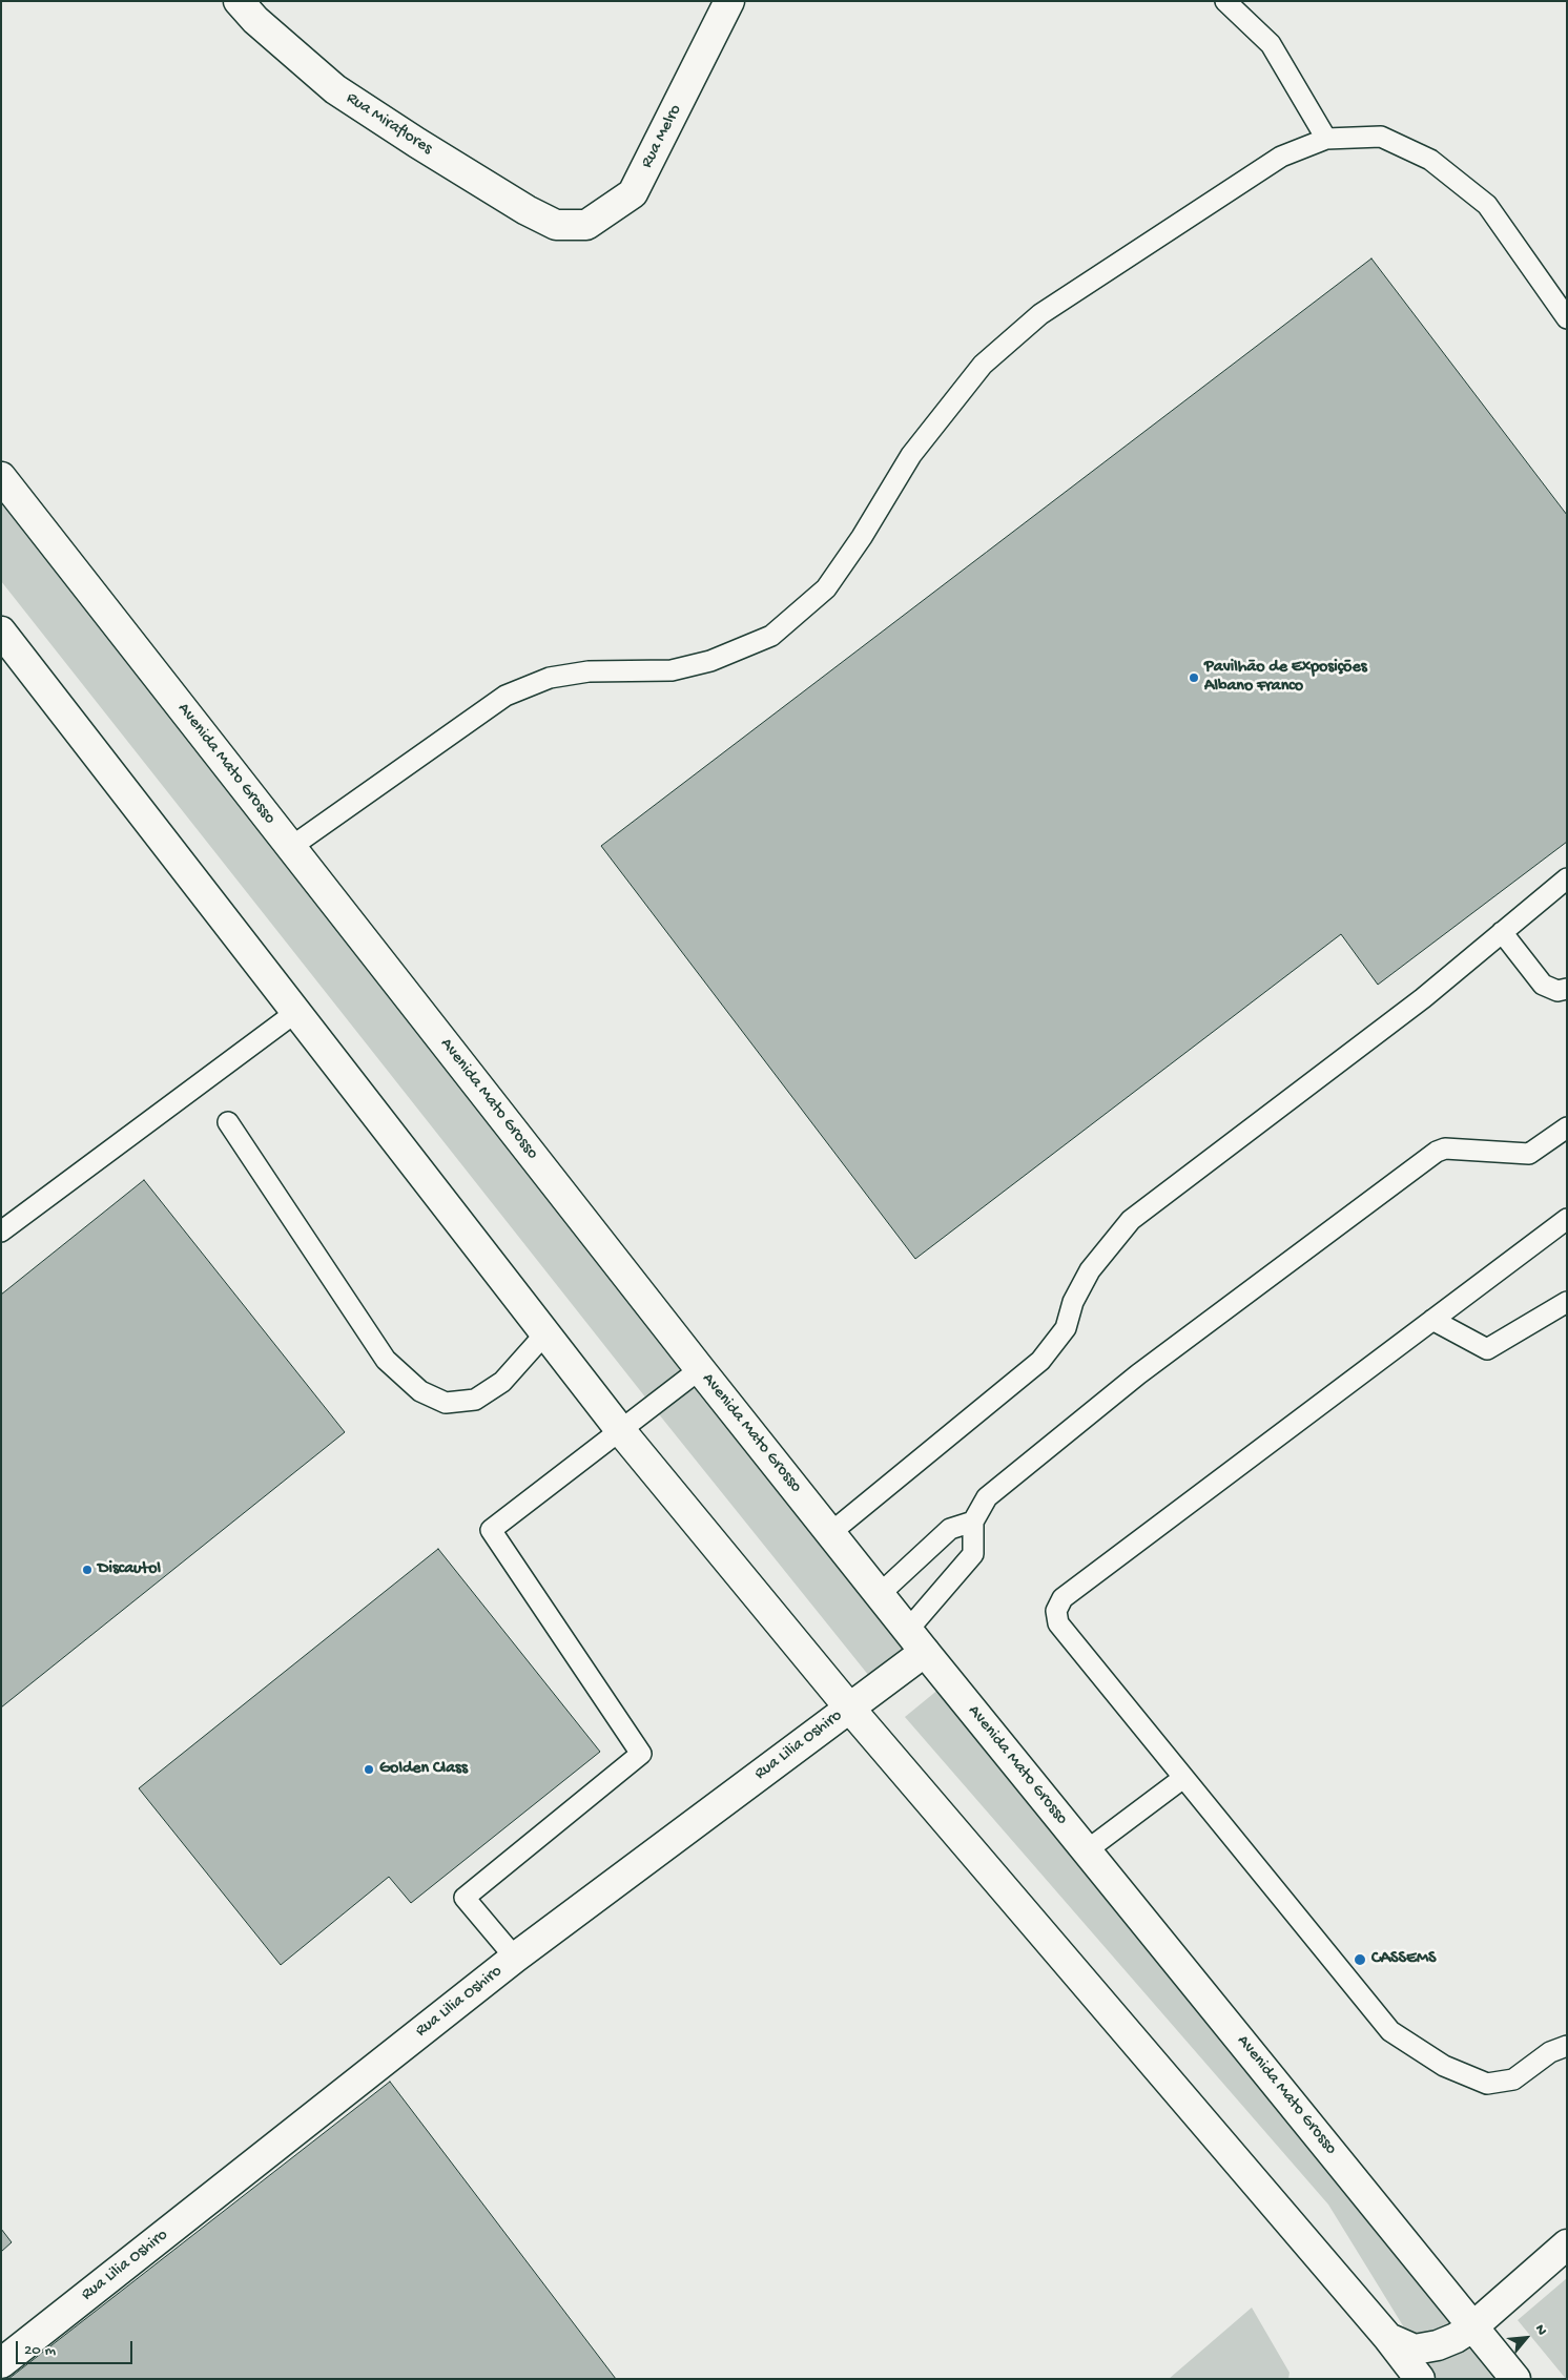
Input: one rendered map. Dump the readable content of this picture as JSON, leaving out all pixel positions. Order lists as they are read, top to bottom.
{
  "streets": {
    "main road": [
      "Rua Miraflores",
      "Rua Melro",
      "Avenida Mato Grosso",
      "Rua Lilia Oshiro"
    ]
  },
  "crossings": [
    ["Rua Miraflores", "Rua Melro"],
    ["Avenida Mato Grosso", "Rua Lilia Oshiro"]
  ],
  "places": [
    "Pavilhão de Exposições Albano Franco",
    "Discautol",
    "Golden Class",
    "CASSEMS"
  ],
  "scale_bar": "20 m",
  "north": "top right"
}
